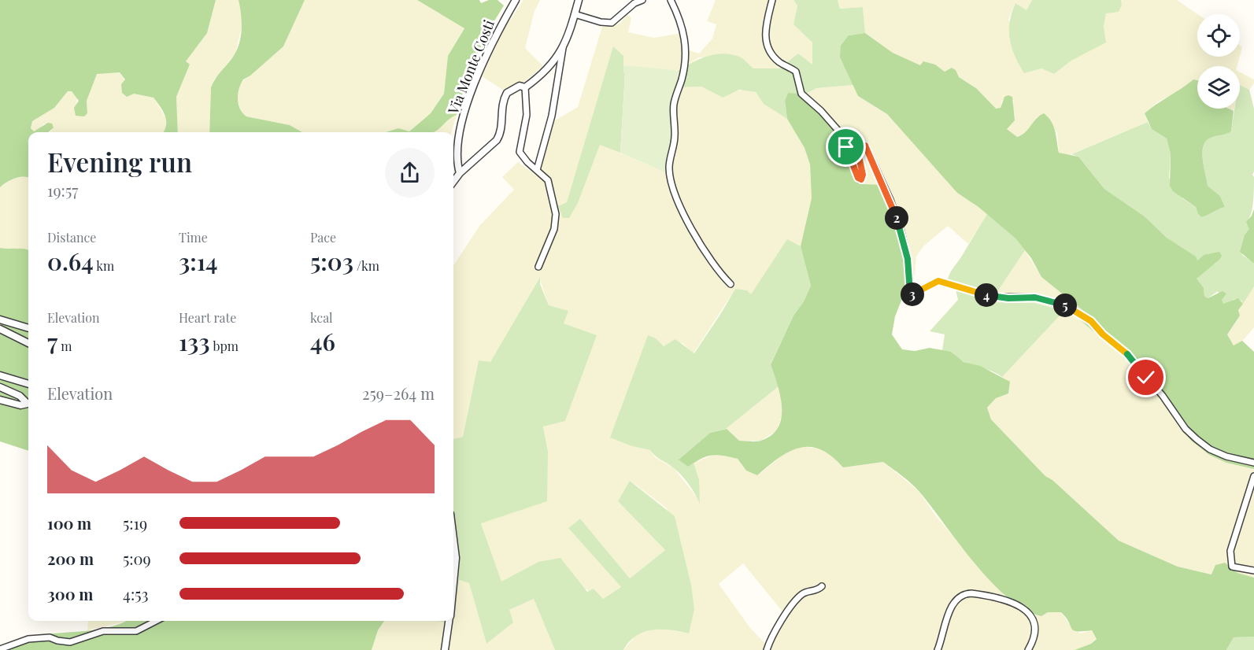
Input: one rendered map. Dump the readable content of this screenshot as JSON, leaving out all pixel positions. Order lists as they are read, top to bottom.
{
  "streets": {
    "street": ["Via Monte Costi"]
  },
  "page": {
    "heading": ["Evening run", "19:57"],
    "pins": [
      "2",
      "3",
      "4",
      "5"
    ],
    "stats": [
      ["Distance", "0.64 km"],
      ["Time", "3:14"],
      ["Pace", "5:03 /km"],
      ["Elevation", "7 m"],
      ["Heart rate", "133 bpm"],
      ["kcal", "46"]
    ],
    "chart": ["Elevation", "259–264 m"],
    "list": [
      {
        "name": "100 m",
        "note": "5:19"
      },
      {
        "name": "200 m",
        "note": "5:09"
      },
      {
        "name": "300 m",
        "note": "4:53"
      }
    ]
  }
}
